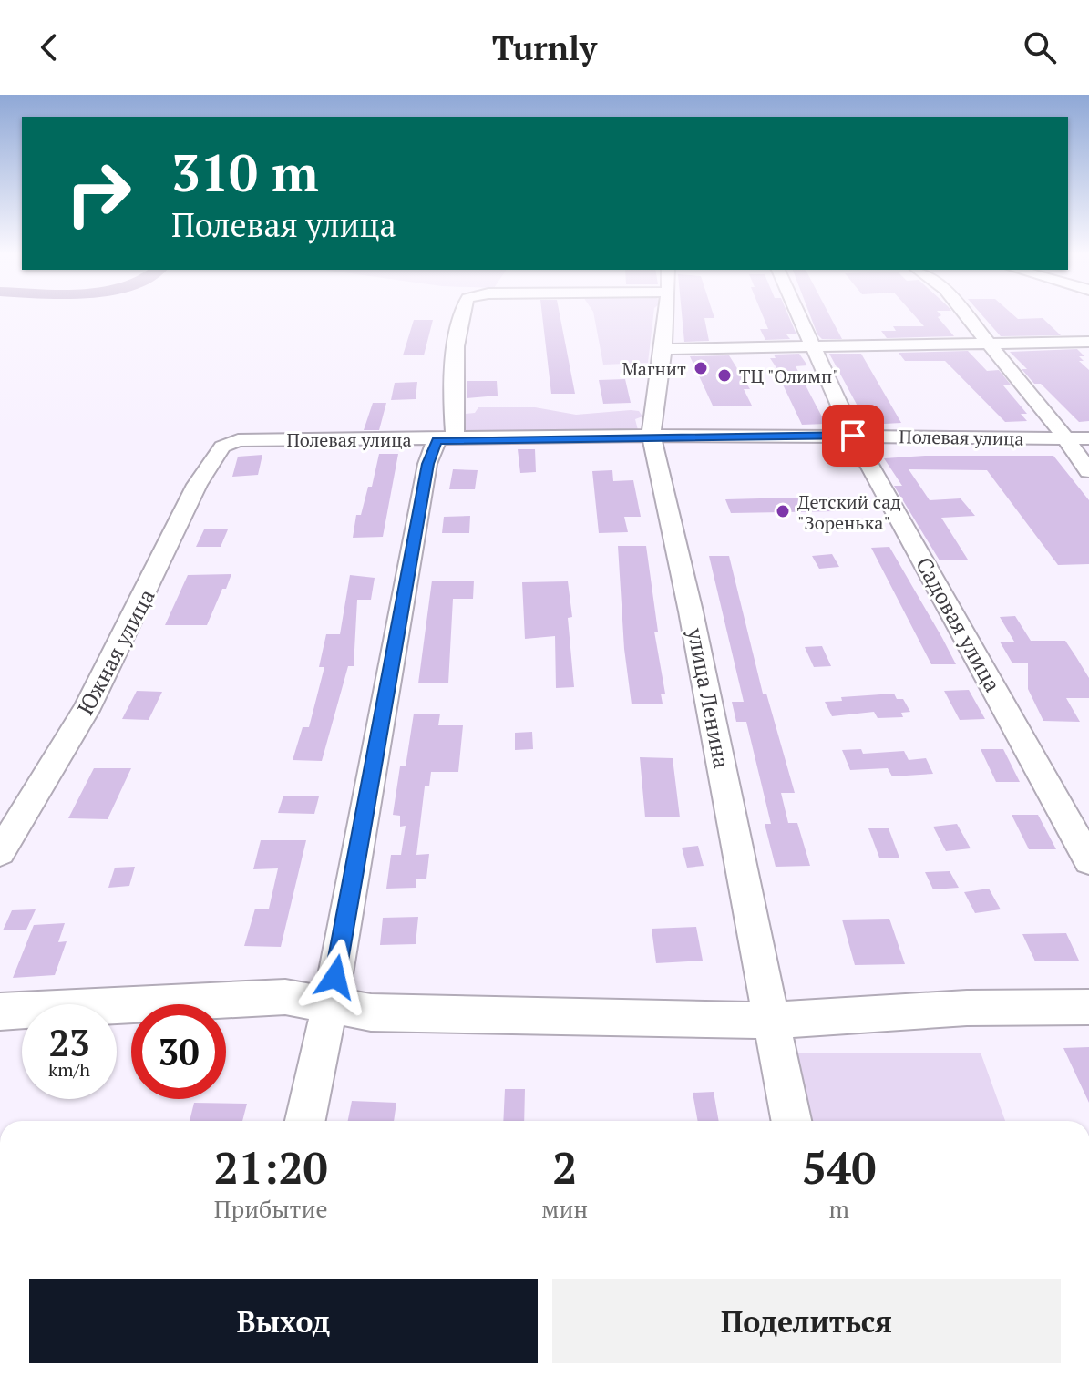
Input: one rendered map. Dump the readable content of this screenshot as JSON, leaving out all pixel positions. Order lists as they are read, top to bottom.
{
  "streets": {
    "street": [
      "Полевая улица",
      "Садовая улица",
      "Южная улица",
      "улица Ленина"
    ]
  },
  "crossings": [
    ["Полевая улица", "Садовая улица"],
    ["Полевая улица", "Южная улица"],
    ["Полевая улица", "улица Ленина"]
  ],
  "places": ["Магнит", "ТЦ \"Олимп\"", "Детский сад \"Зоренька\""],
  "page": {
    "header": "Turnly",
    "turn": ["310 m", "Полевая улица"],
    "speed": "23 km/h",
    "limit": "30",
    "eta": [
      "21:20",
      "Прибытие",
      "2",
      "мин",
      "540",
      "m"
    ],
    "buttons": ["Выход", "Поделиться"]
  }
}
